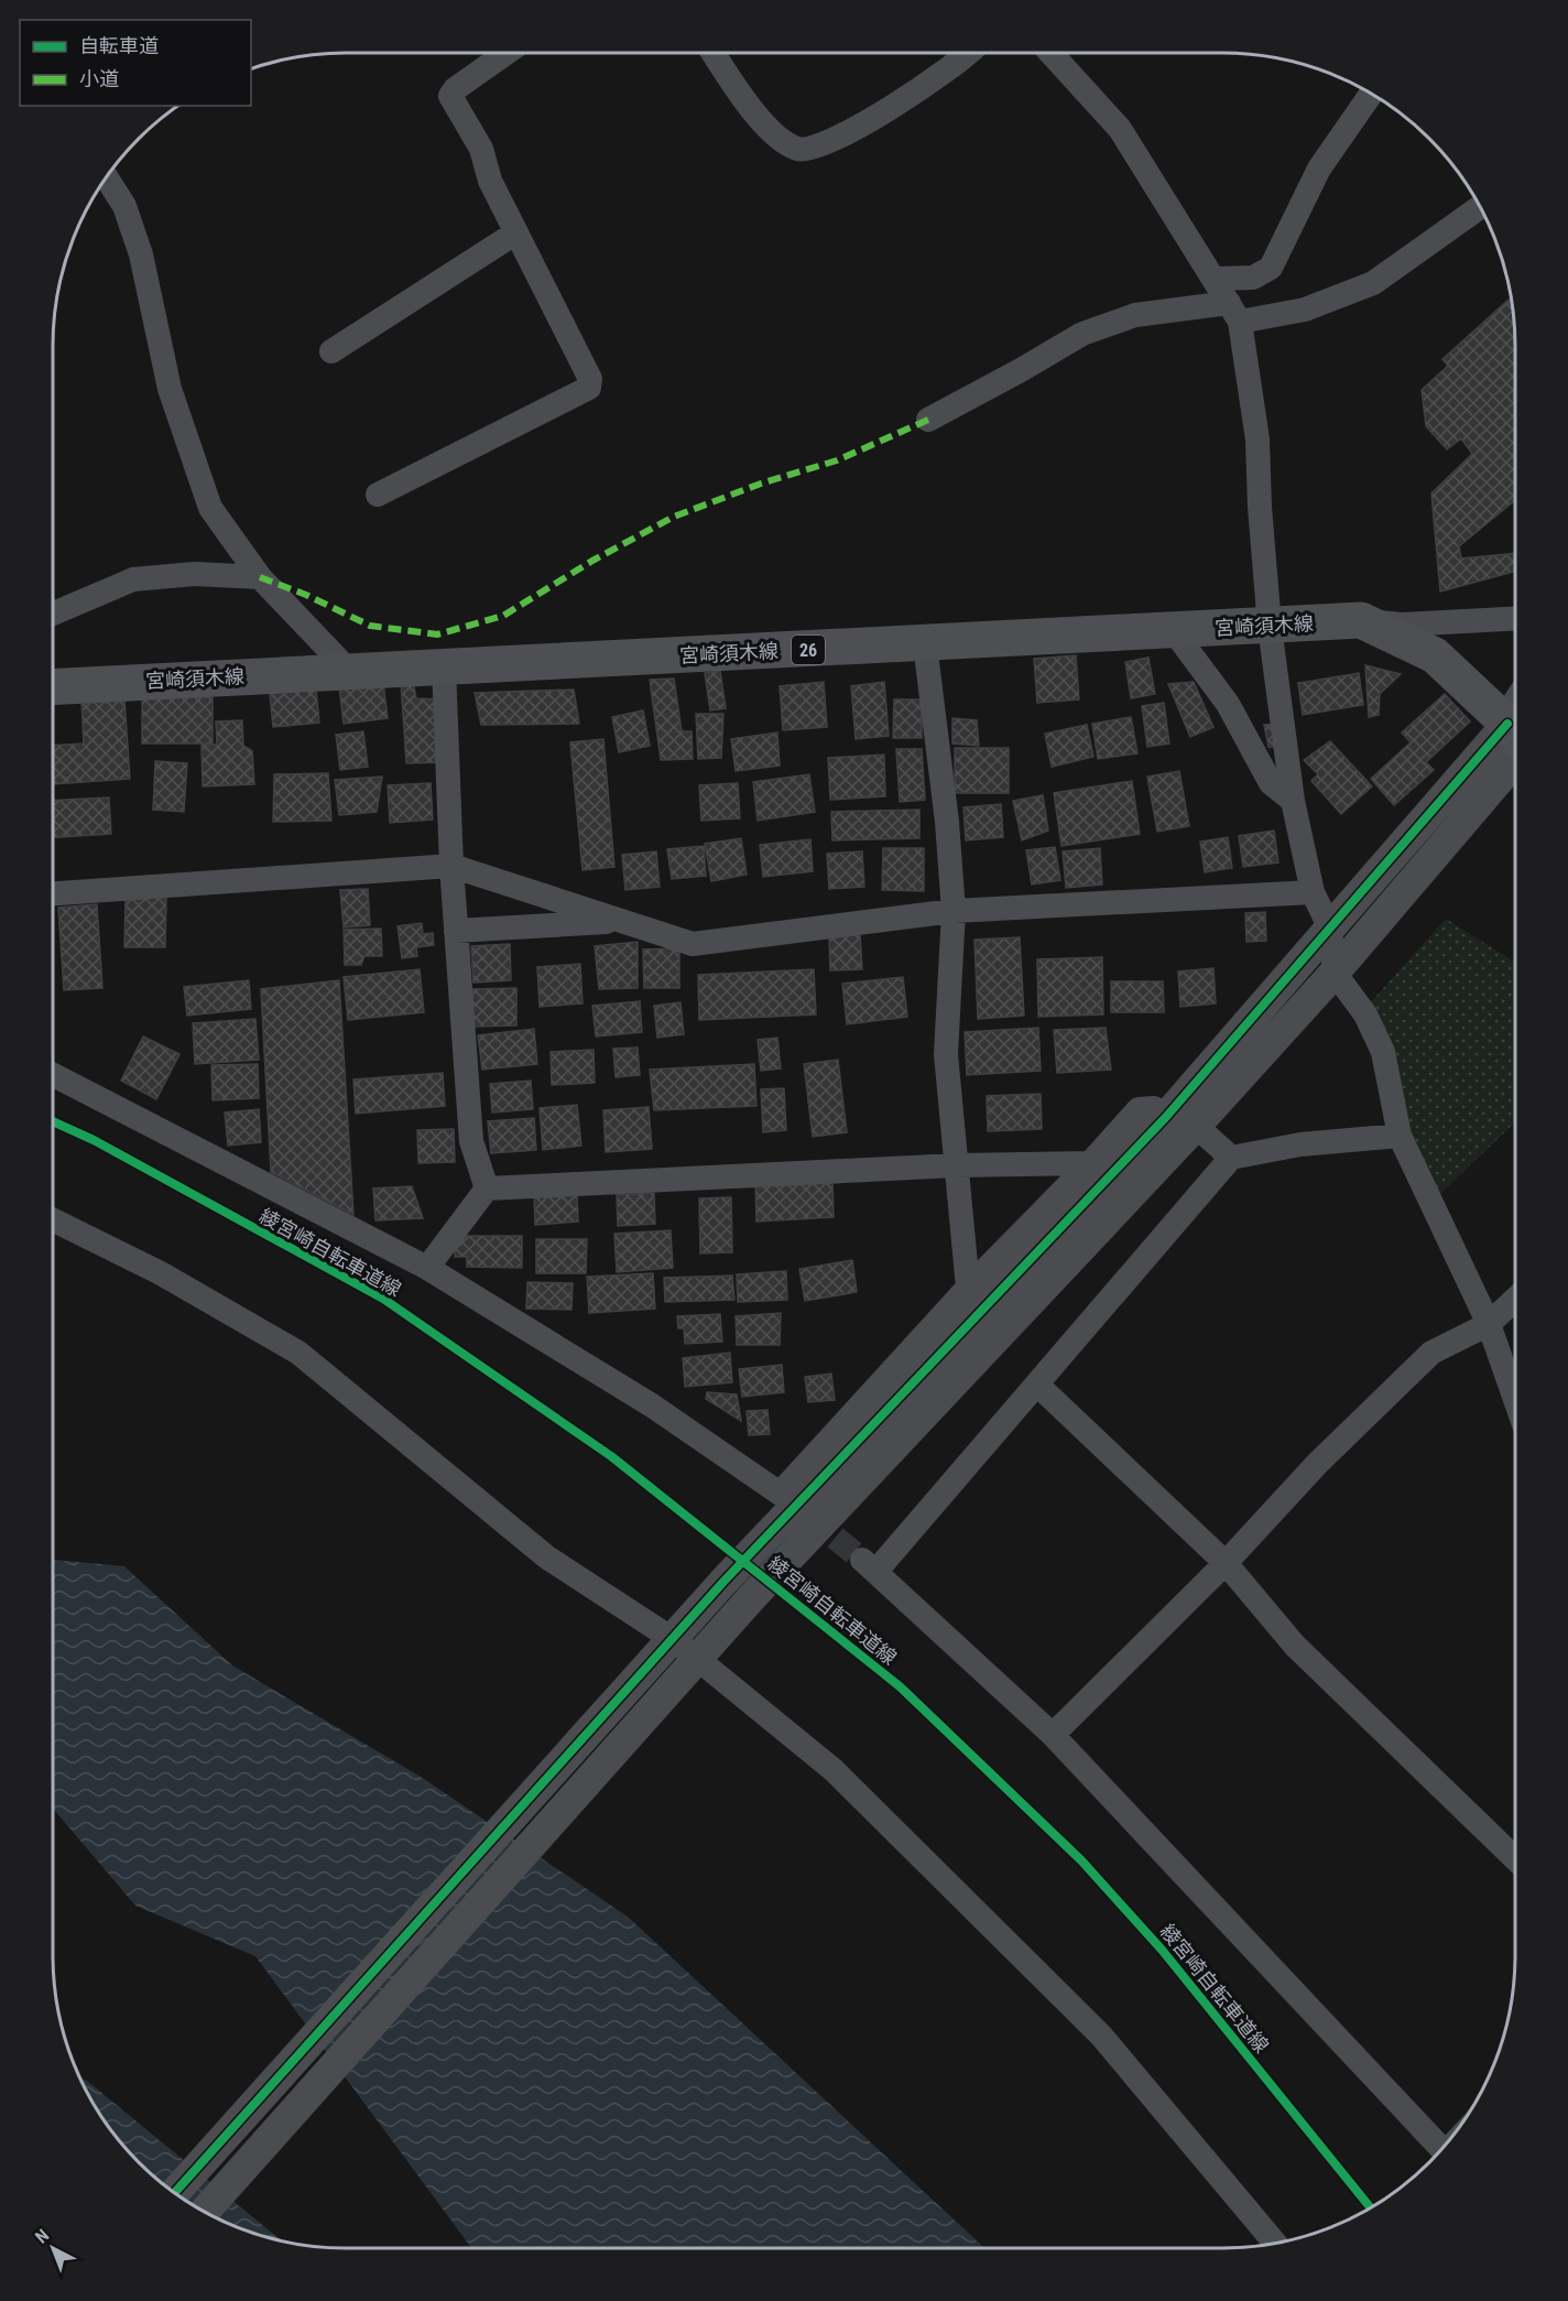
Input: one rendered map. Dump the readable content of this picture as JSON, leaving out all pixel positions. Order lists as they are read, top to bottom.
{
  "streets": {
    "main road": ["宮崎須木線", "26"],
    "cycle path": ["綾宮崎自転車道線"]
  },
  "legend": ["自転車道", "小道"],
  "north": "top left"
}
